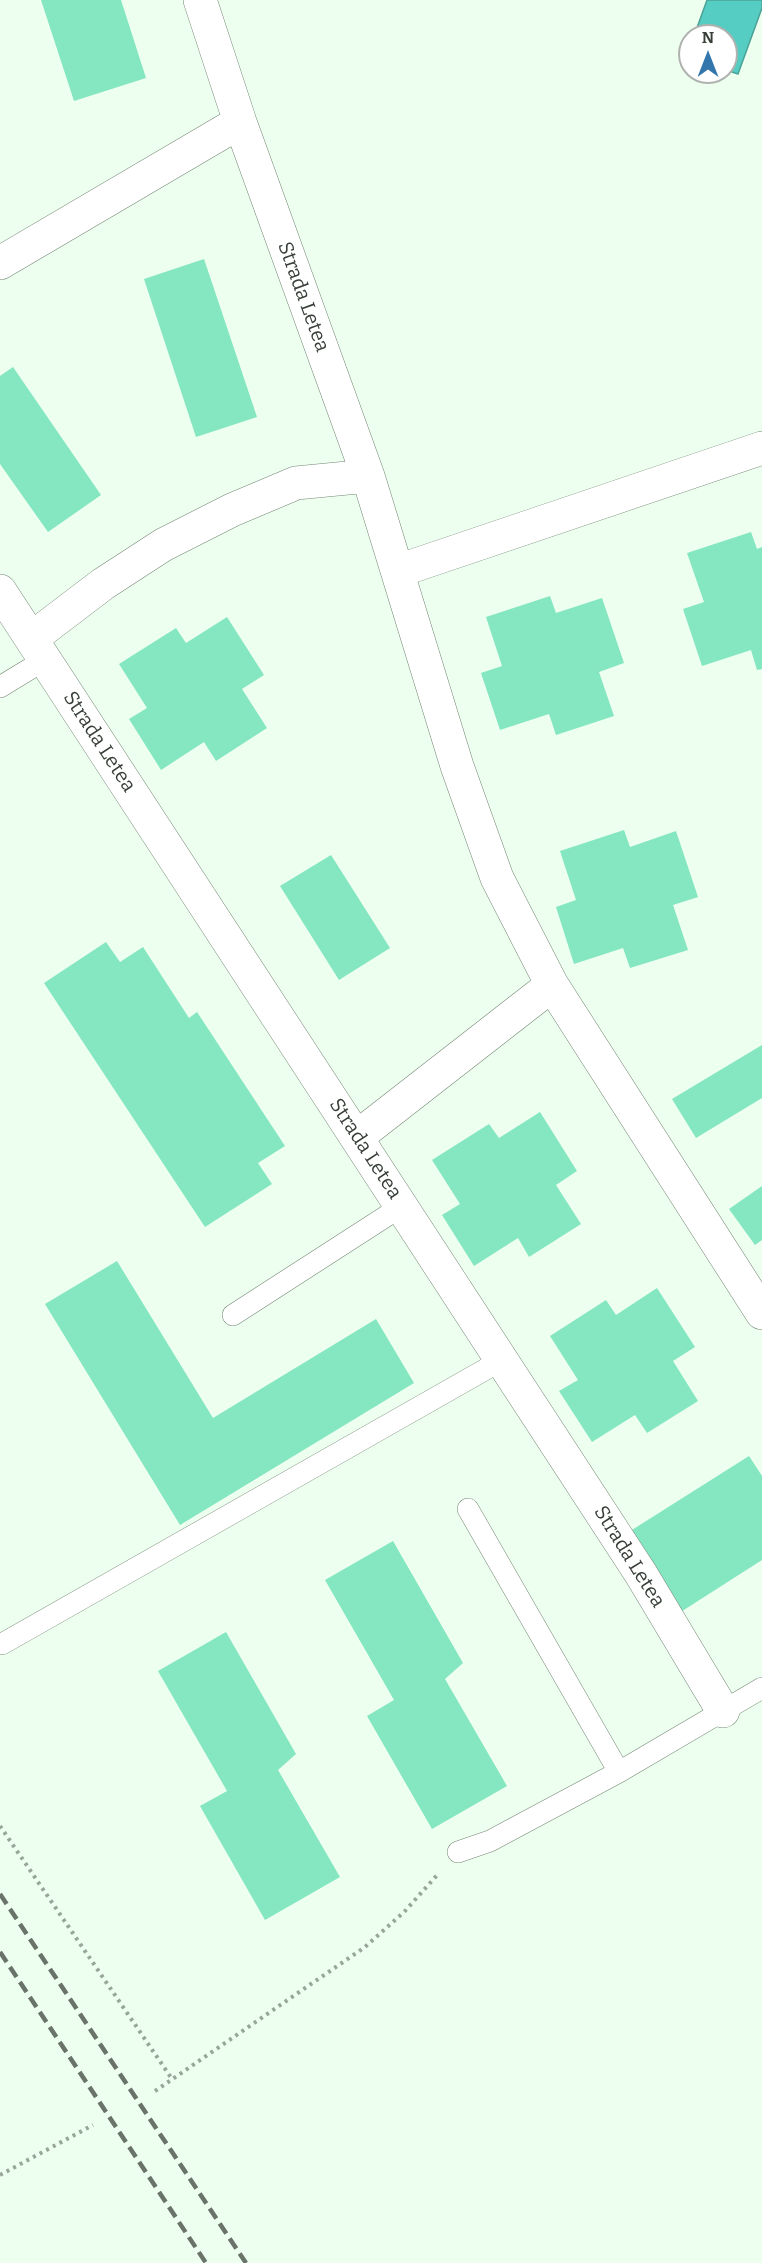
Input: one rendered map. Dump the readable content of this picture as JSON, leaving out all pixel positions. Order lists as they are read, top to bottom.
{
  "streets": {
    "street": ["Strada Letea"]
  },
  "north": "top"
}
